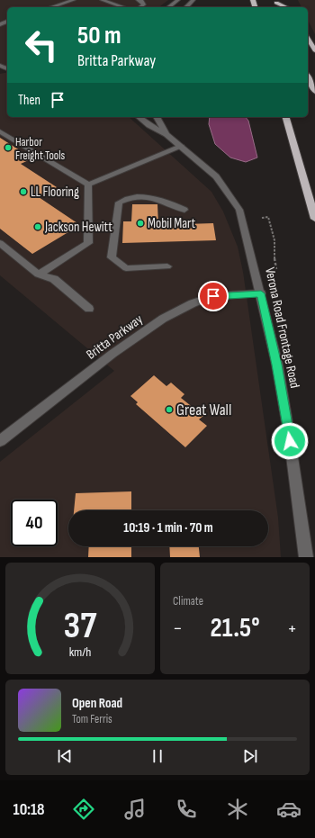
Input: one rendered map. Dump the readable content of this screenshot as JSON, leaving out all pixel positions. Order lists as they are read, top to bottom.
{
  "streets": {
    "street": ["Verona Road Frontage Road", "Britta Parkway"]
  },
  "crossings": [
    ["Verona Road Frontage Road", "Britta Parkway"]
  ],
  "places": [
    "Harbor Freight Tools",
    "LL Flooring",
    "Mobil Mart",
    "Jackson Hewitt",
    "Great Wall"
  ],
  "page": {
    "turn": ["50 m", "Britta Parkway"],
    "then": "Then",
    "limit": "40",
    "trip": "10:19 · 1 min · 70 m",
    "tile": "Climate",
    "heat": ["−", "21.5°", "+"],
    "song": ["Open Road", "Tom Ferris"],
    "tabs": "10:18",
    "gauge": ["37", "km/h"]
  }
}
